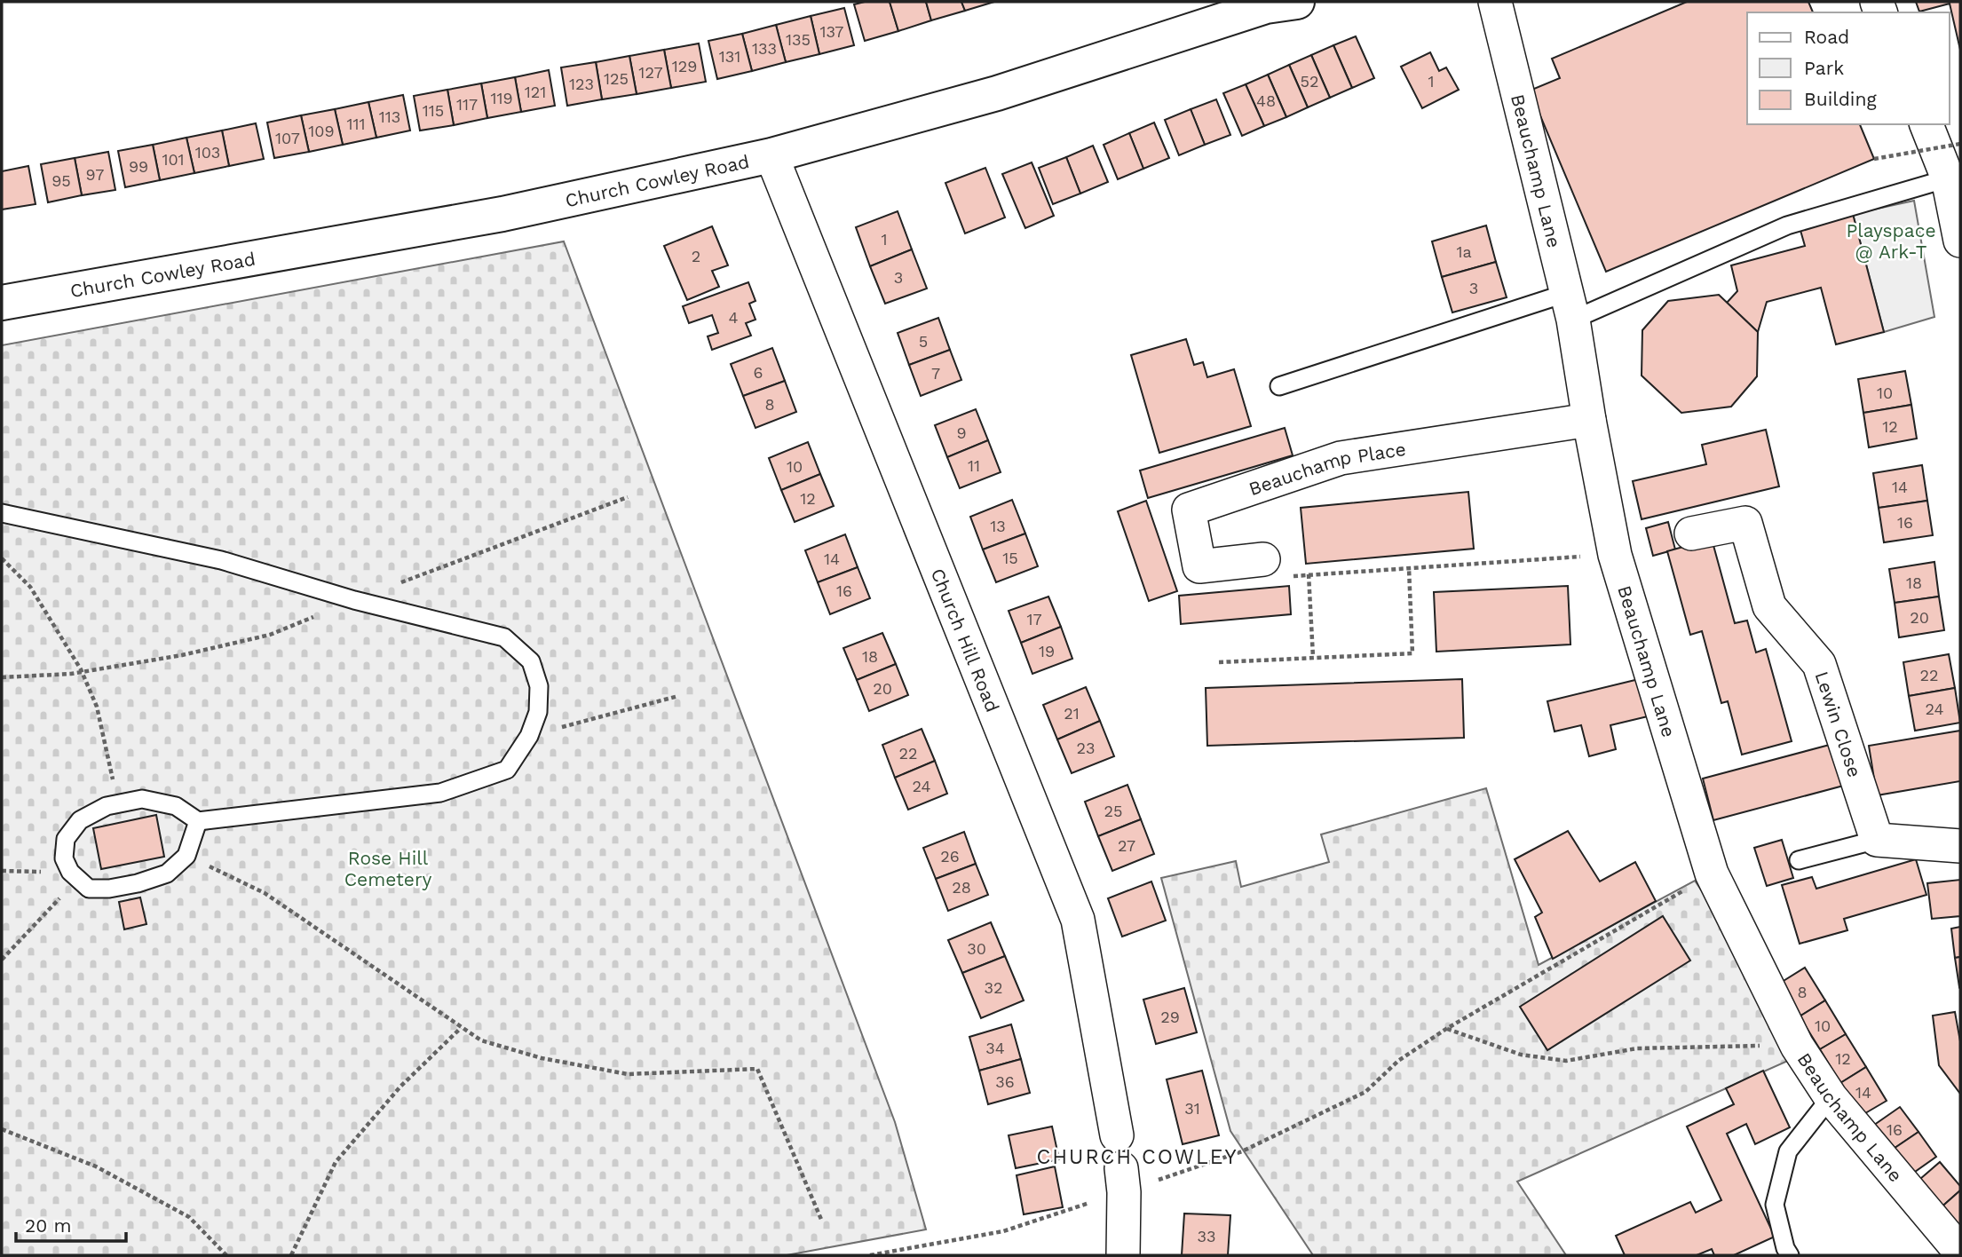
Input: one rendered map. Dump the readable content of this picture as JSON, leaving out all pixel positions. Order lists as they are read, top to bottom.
{
  "streets": {
    "main road": ["Church Cowley Road"],
    "street": [
      "Beauchamp Lane",
      "Beauchamp Place",
      "Church Hill Road",
      "Lewin Close"
    ]
  },
  "crossings": [
    ["Beauchamp Lane", "Beauchamp Place"],
    ["Church Cowley Road", "Church Hill Road"]
  ],
  "districts": ["CHURCH COWLEY"],
  "parks": ["Playspace @ Ark-T", "Rose Hill Cemetery"],
  "house_numbers": [
    "137",
    "135",
    "133",
    "131",
    "129",
    "127",
    "125",
    "52",
    "1",
    "123",
    "121",
    "119",
    "48",
    "117",
    "115",
    "113",
    "111",
    "109",
    "107",
    "103",
    "101",
    "99",
    "97",
    "95",
    "1",
    "1a",
    "2",
    "3",
    "3",
    "4",
    "5",
    "6",
    "7",
    "10",
    "8",
    "12",
    "9",
    "11",
    "10",
    "14",
    "12",
    "16",
    "13",
    "15",
    "14",
    "18",
    "16",
    "20",
    "17",
    "19",
    "18",
    "22",
    "20",
    "24",
    "21",
    "23",
    "22",
    "24",
    "25",
    "27",
    "26",
    "28",
    "30",
    "32",
    "8",
    "29",
    "10",
    "34",
    "12",
    "36",
    "14",
    "31",
    "16",
    "33"
  ],
  "legend": ["Road", "Park", "Building"],
  "scale_bar": "20 m"
}
